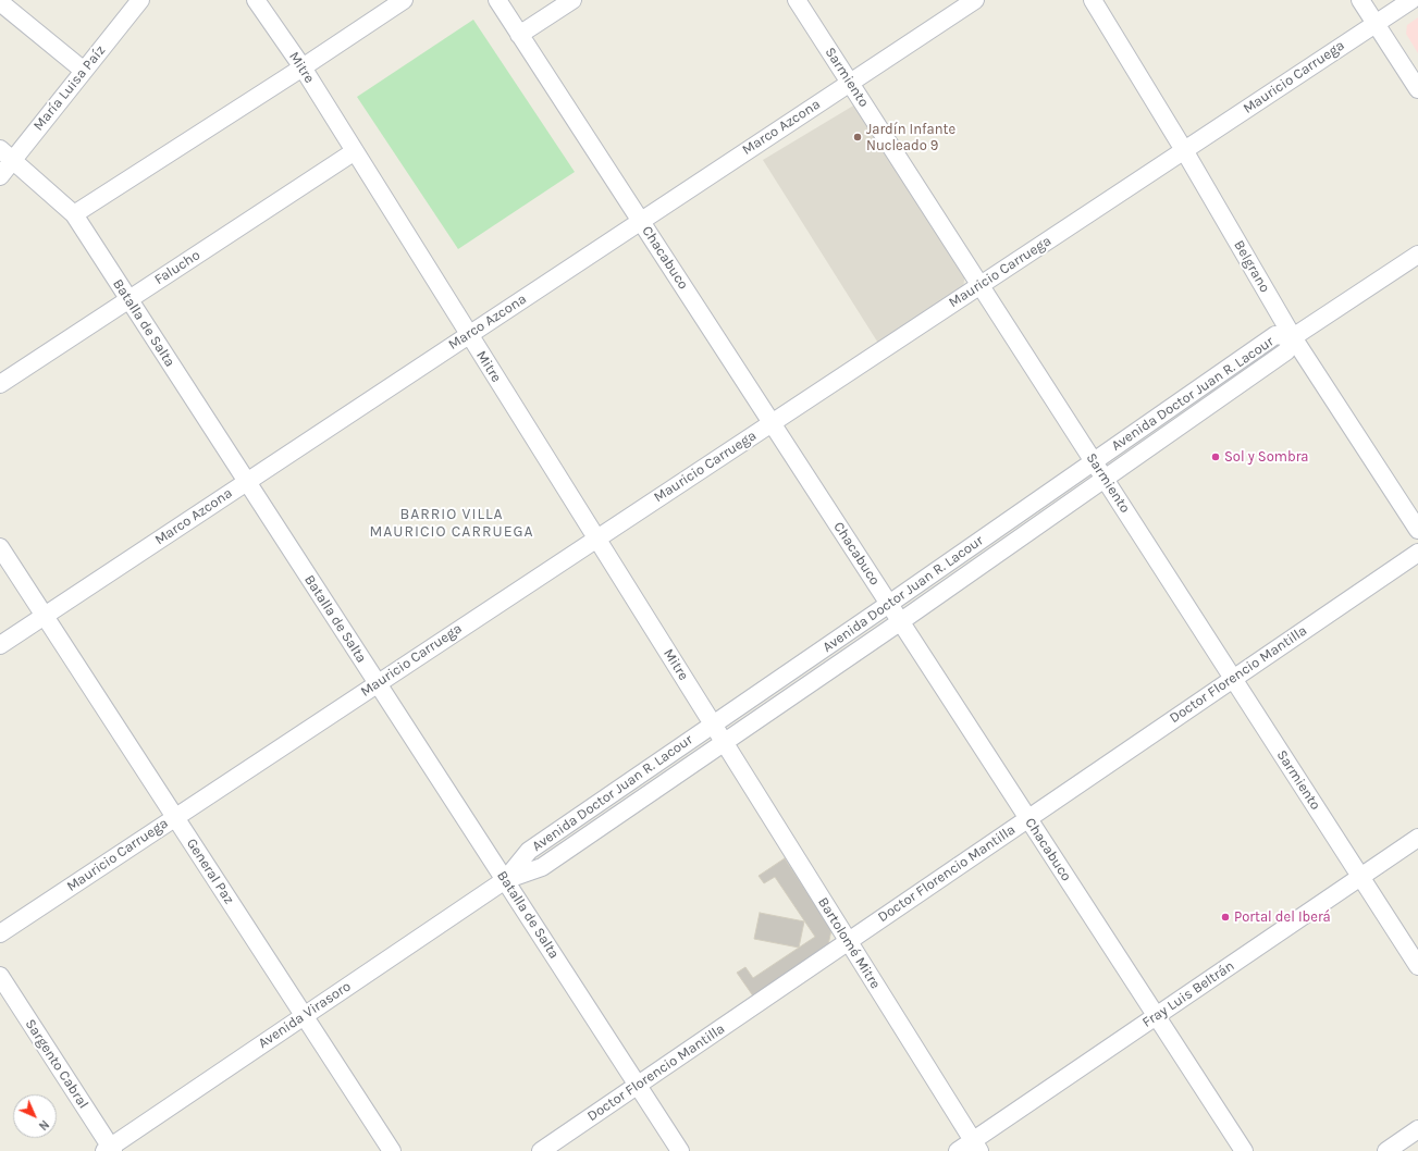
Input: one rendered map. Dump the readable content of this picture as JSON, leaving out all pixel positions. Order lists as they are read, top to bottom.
{
  "streets": {
    "street": [
      "Mitre",
      "Sarmiento",
      "Mauricio Carruega",
      "María Luisa Paíz",
      "Marco Azcona",
      "Chacabuco",
      "Belgrano",
      "Falucho",
      "Batalla de Salta",
      "Avenida Doctor Juan R. Lacour",
      "Doctor Florencio Mantilla",
      "General Paz",
      "Bartolomé Mitre",
      "Fray Luis Beltrán",
      "Avenida Virasoro",
      "Sargento Cabral"
    ]
  },
  "crossings": [
    ["Mitre", "Mauricio Carruega"],
    ["Mitre", "Marco Azcona"],
    ["Mitre", "Falucho"],
    ["Mitre", "Avenida Doctor Juan R. Lacour"],
    ["Mitre", "Bartolomé Mitre"],
    ["Sarmiento", "Mauricio Carruega"],
    ["Sarmiento", "Marco Azcona"],
    ["Sarmiento", "Avenida Doctor Juan R. Lacour"],
    ["Sarmiento", "Doctor Florencio Mantilla"],
    ["Sarmiento", "Fray Luis Beltrán"],
    ["Mauricio Carruega", "Chacabuco"],
    ["Mauricio Carruega", "Belgrano"],
    ["Mauricio Carruega", "Batalla de Salta"],
    ["Mauricio Carruega", "General Paz"],
    ["María Luisa Paíz", "Batalla de Salta"],
    ["Marco Azcona", "Chacabuco"],
    ["Marco Azcona", "Batalla de Salta"],
    ["Marco Azcona", "General Paz"],
    ["Chacabuco", "Avenida Doctor Juan R. Lacour"],
    ["Chacabuco", "Doctor Florencio Mantilla"],
    ["Chacabuco", "Fray Luis Beltrán"],
    ["Belgrano", "Avenida Doctor Juan R. Lacour"],
    ["Falucho", "Batalla de Salta"],
    ["Batalla de Salta", "Avenida Doctor Juan R. Lacour"],
    ["Batalla de Salta", "Doctor Florencio Mantilla"],
    ["Batalla de Salta", "Avenida Virasoro"],
    ["Avenida Doctor Juan R. Lacour", "Bartolomé Mitre"],
    ["Avenida Doctor Juan R. Lacour", "Avenida Virasoro"],
    ["Doctor Florencio Mantilla", "Bartolomé Mitre"],
    ["General Paz", "Avenida Virasoro"],
    ["Bartolomé Mitre", "Fray Luis Beltrán"],
    ["Avenida Virasoro", "Sargento Cabral"]
  ],
  "districts": ["BARRIO VILLA MAURICIO CARRUEGA"],
  "places": ["Jardín Infante Nucleado 9", "Sol y Sombra", "Portal del Iberá"],
  "north": "bottom right"
}
